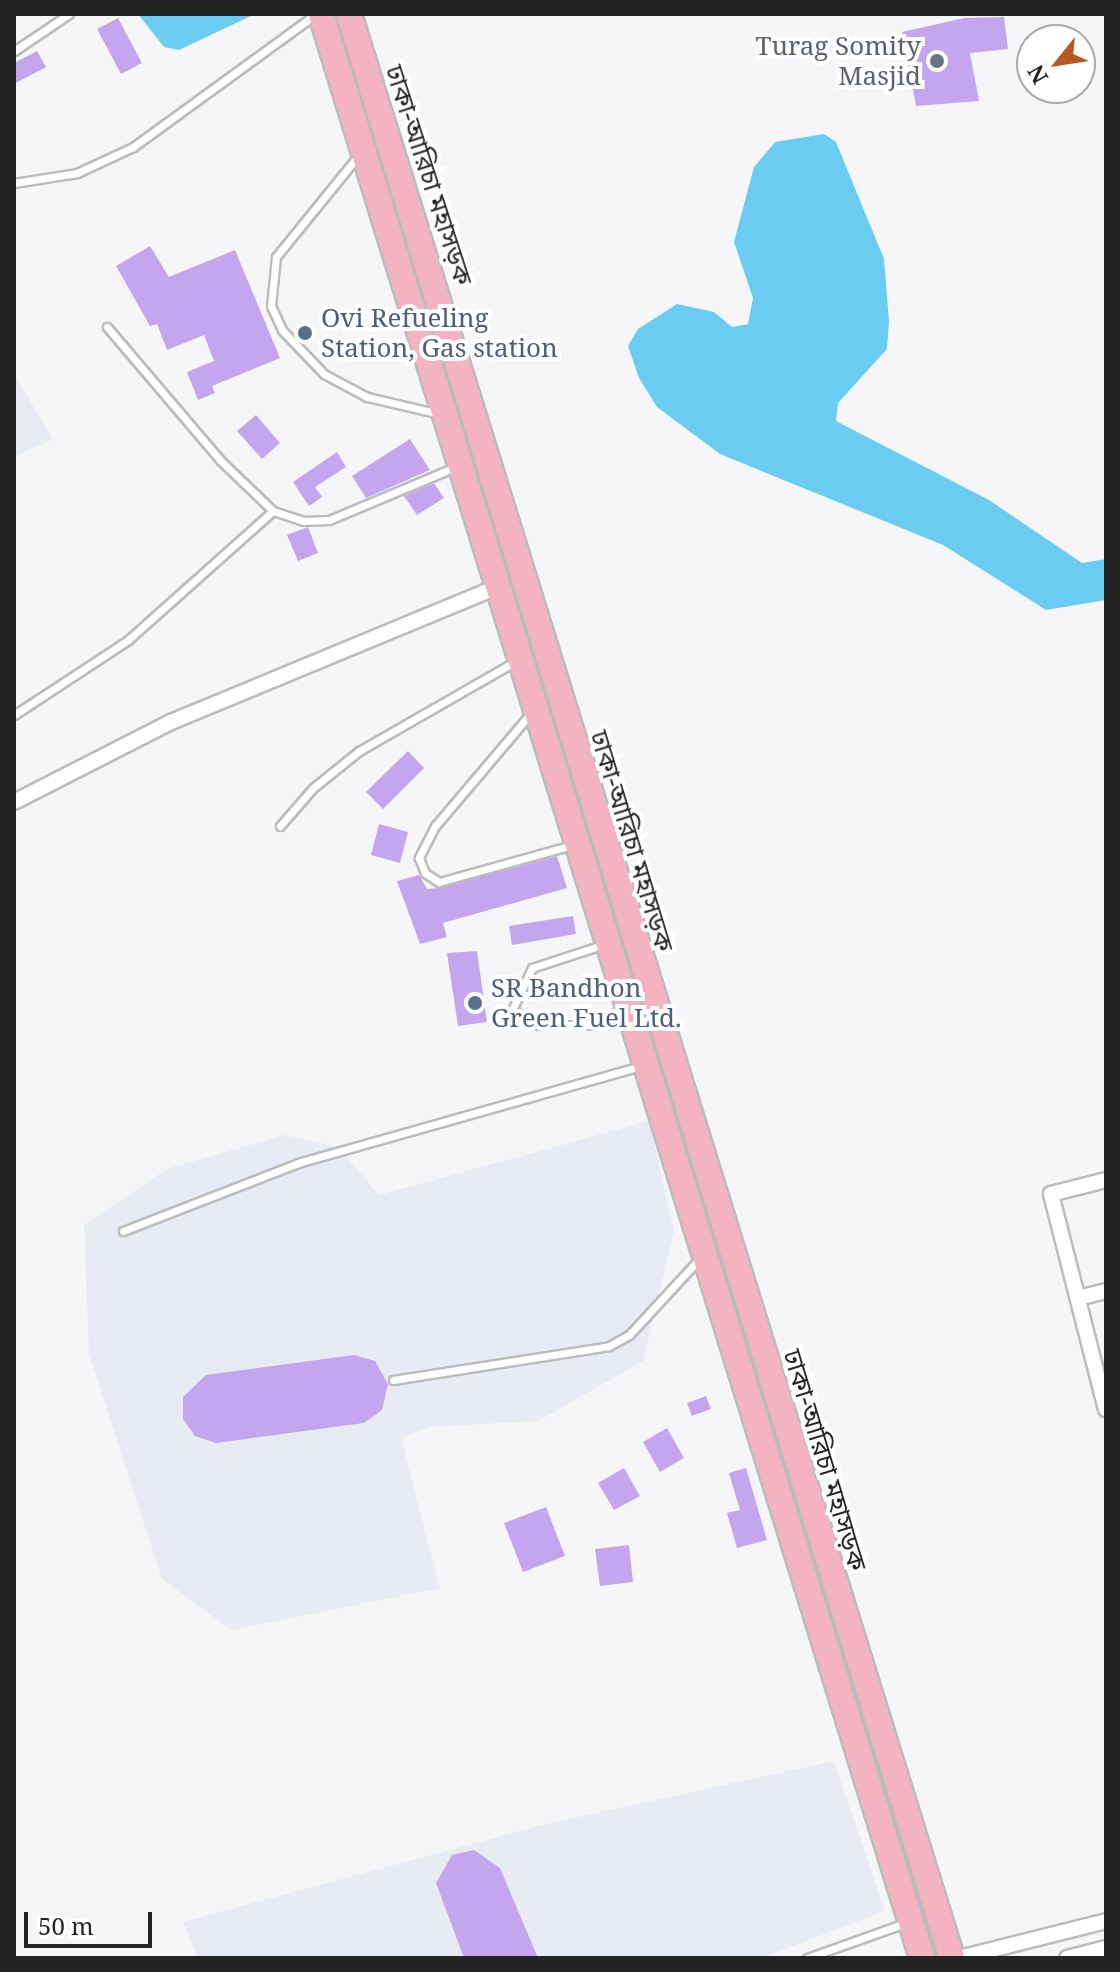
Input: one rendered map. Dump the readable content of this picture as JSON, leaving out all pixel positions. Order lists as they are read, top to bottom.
{
  "streets": {
    "highway": ["ঢাকা-আরিচা মহাসড়ক"]
  },
  "places": ["Turag Somity Masjid", "Ovi Refueling Station, Gas station", "SR Bandhon Green Fuel Ltd."],
  "scale_bar": "50 m",
  "north": "bottom left"
}
